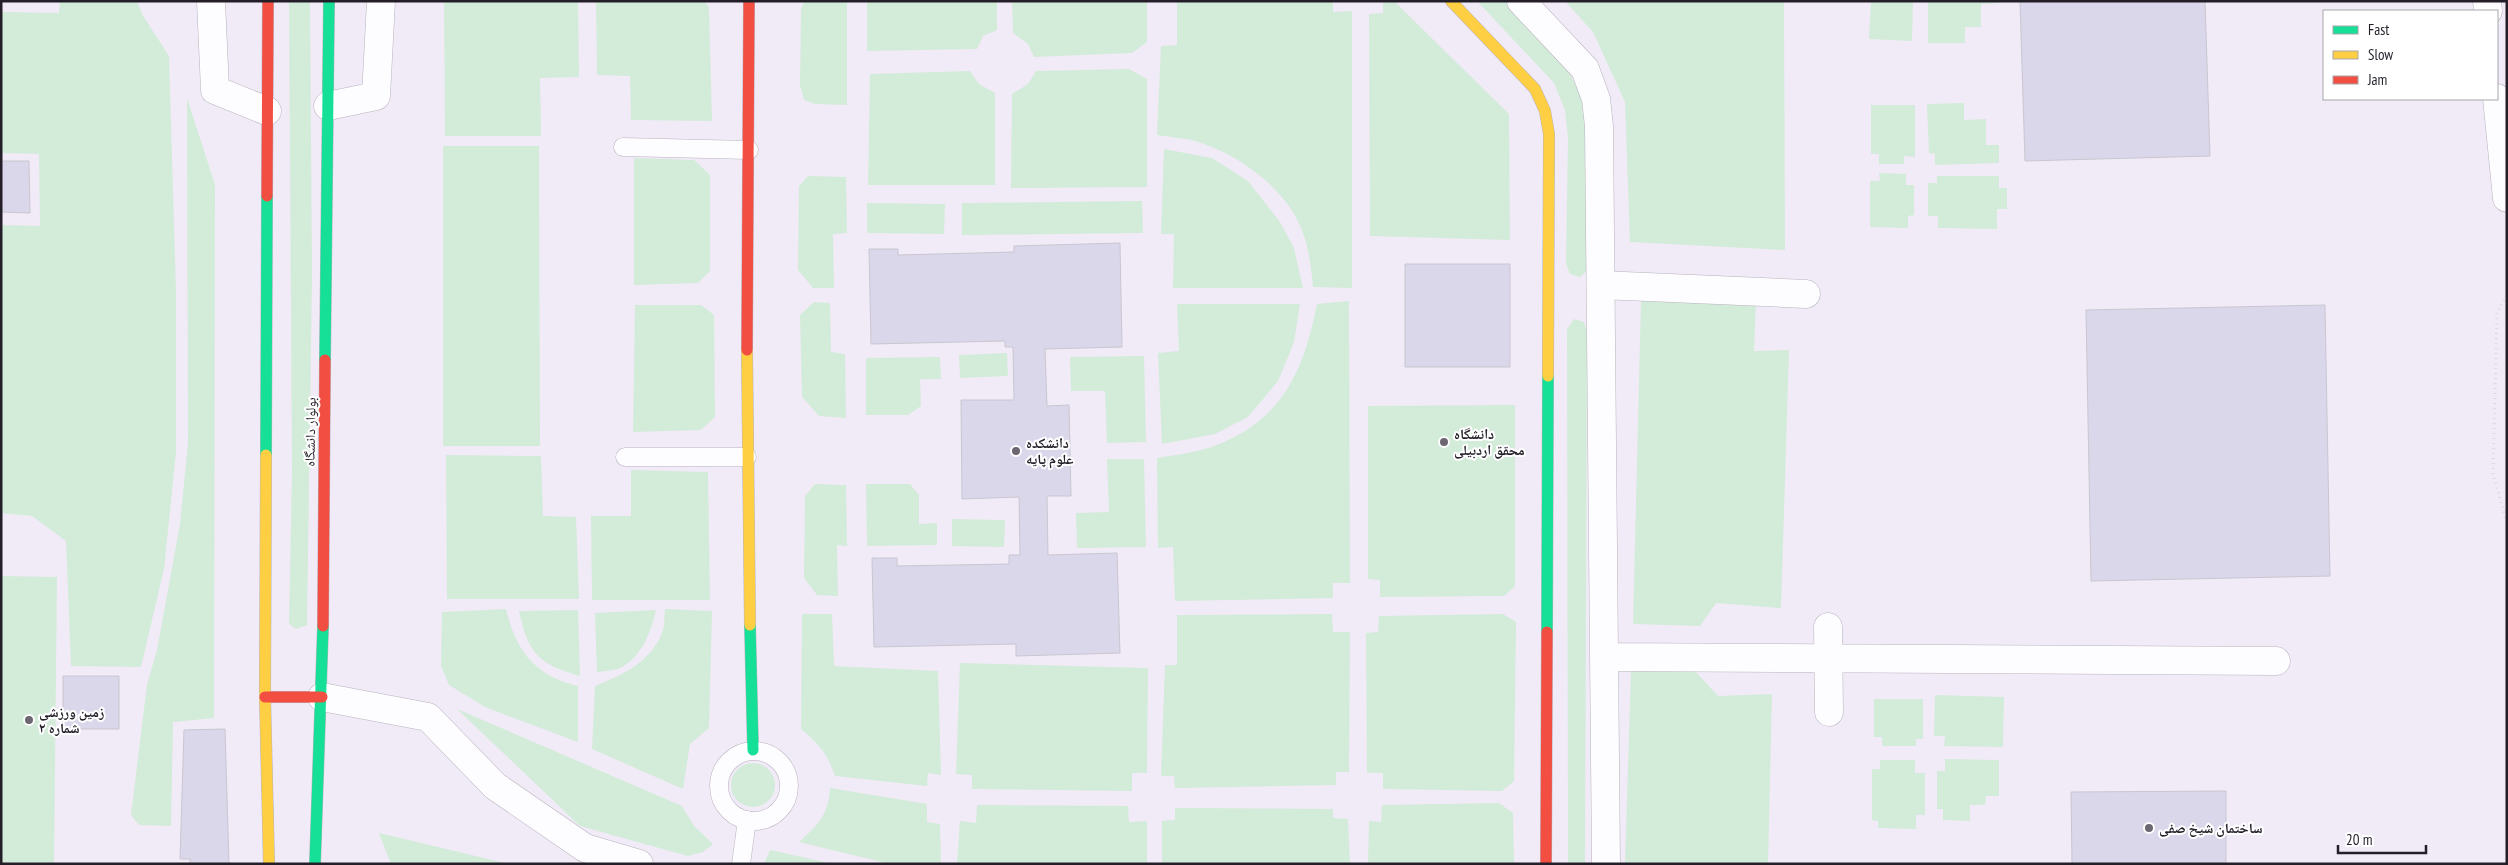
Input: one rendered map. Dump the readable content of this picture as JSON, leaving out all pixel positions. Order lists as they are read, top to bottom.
{
  "streets": {
    "main road": ["بولوار دانشگاه"]
  },
  "places": [
    "دانشگاه محقق اردبیلی",
    "دانشکده علوم پایه",
    "زمین ورزشی شماره ۲",
    "ساختمان شیخ صفی"
  ],
  "legend": ["Fast", "Slow", "Jam"],
  "scale_bar": "20 m"
}
